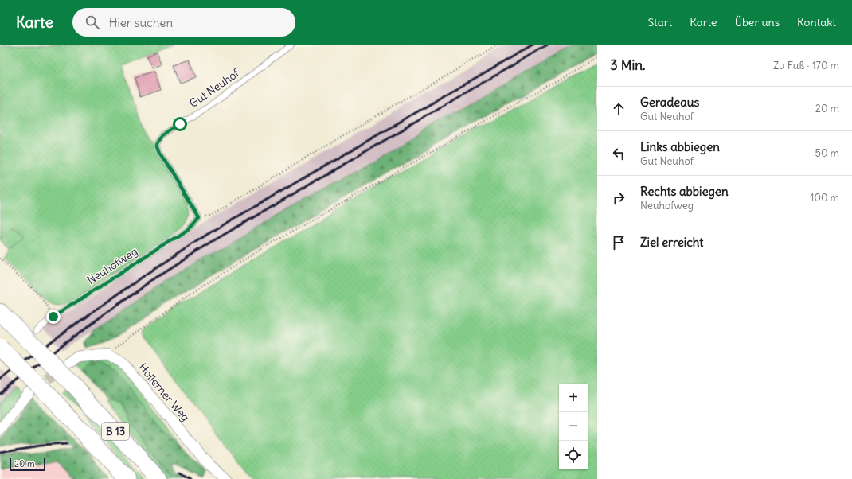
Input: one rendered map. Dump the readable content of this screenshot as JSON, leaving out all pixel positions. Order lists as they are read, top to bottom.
{
  "streets": {
    "main road": ["B 13"],
    "street": ["Hollerner Weg"],
    "lane": ["Gut Neuhof", "Neuhofweg"]
  },
  "crossings": [
    ["Gut Neuhof", "Neuhofweg"]
  ],
  "scale_bar": "20 m",
  "page": {
    "header": "Karte",
    "search": "Hier suchen",
    "nav": [
      "Start",
      "Karte",
      "Über uns",
      "Kontakt"
    ],
    "heading": ["3 Min.", "Zu Fuß · 170 m"],
    "list": [
      ["Geradeaus", "Gut Neuhof", "20 m"],
      ["Links abbiegen", "Gut Neuhof", "50 m"],
      ["Rechts abbiegen", "Neuhofweg", "100 m"],
      "Ziel erreicht"
    ],
    "map_buttons": ["+", "−"],
    "scale": "20 m"
  }
}
